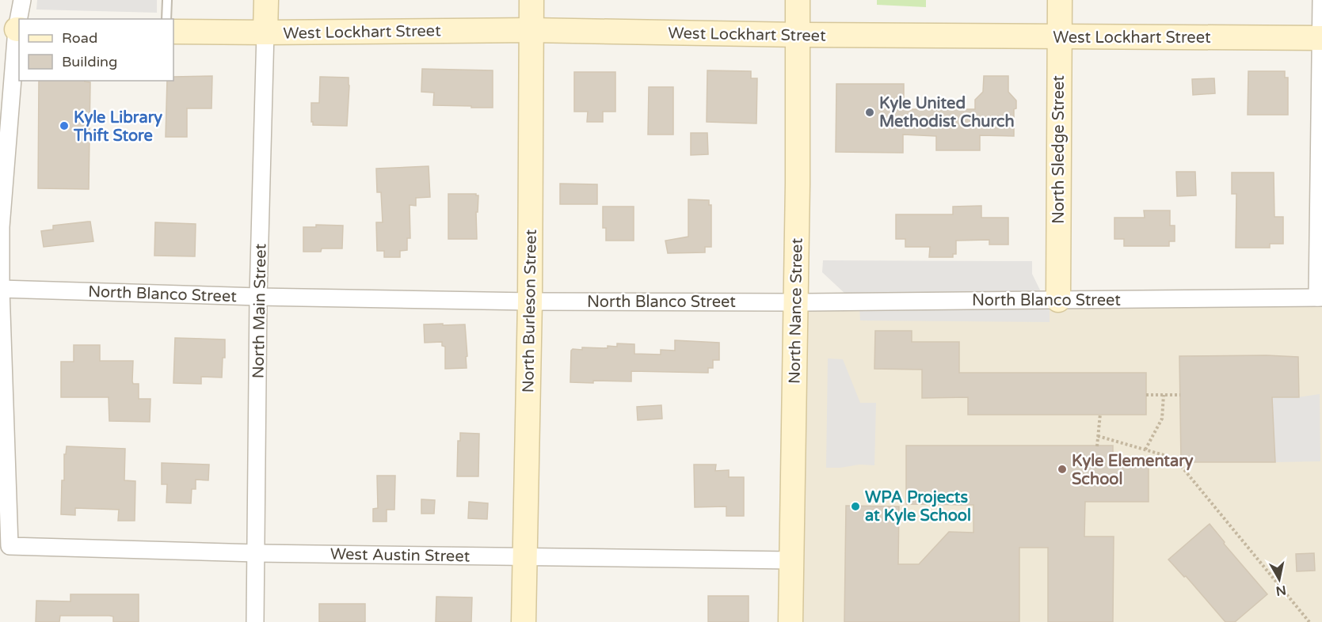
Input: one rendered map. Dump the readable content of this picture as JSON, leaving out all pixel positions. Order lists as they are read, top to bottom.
{
  "streets": {
    "street": [
      "West Lockhart Street",
      "North Sledge Street",
      "North Blanco Street",
      "North Main Street",
      "North Burleson Street",
      "North Nance Street",
      "West Austin Street"
    ]
  },
  "crossings": [
    ["West Lockhart Street", "North Sledge Street"],
    ["West Lockhart Street", "North Main Street"],
    ["West Lockhart Street", "North Burleson Street"],
    ["West Lockhart Street", "North Nance Street"],
    ["North Sledge Street", "North Blanco Street"],
    ["North Blanco Street", "North Main Street"],
    ["North Blanco Street", "North Burleson Street"],
    ["North Blanco Street", "North Nance Street"],
    ["North Blanco Street", "West Austin Street"],
    ["North Main Street", "West Austin Street"],
    ["North Burleson Street", "West Austin Street"],
    ["North Nance Street", "West Austin Street"]
  ],
  "places": [
    "Kyle United Methodist Church",
    "Kyle Library Thift Store",
    "Kyle Elementary School",
    "WPA Projects at Kyle School"
  ],
  "legend": ["Road", "Building"],
  "north": "bottom"
}
